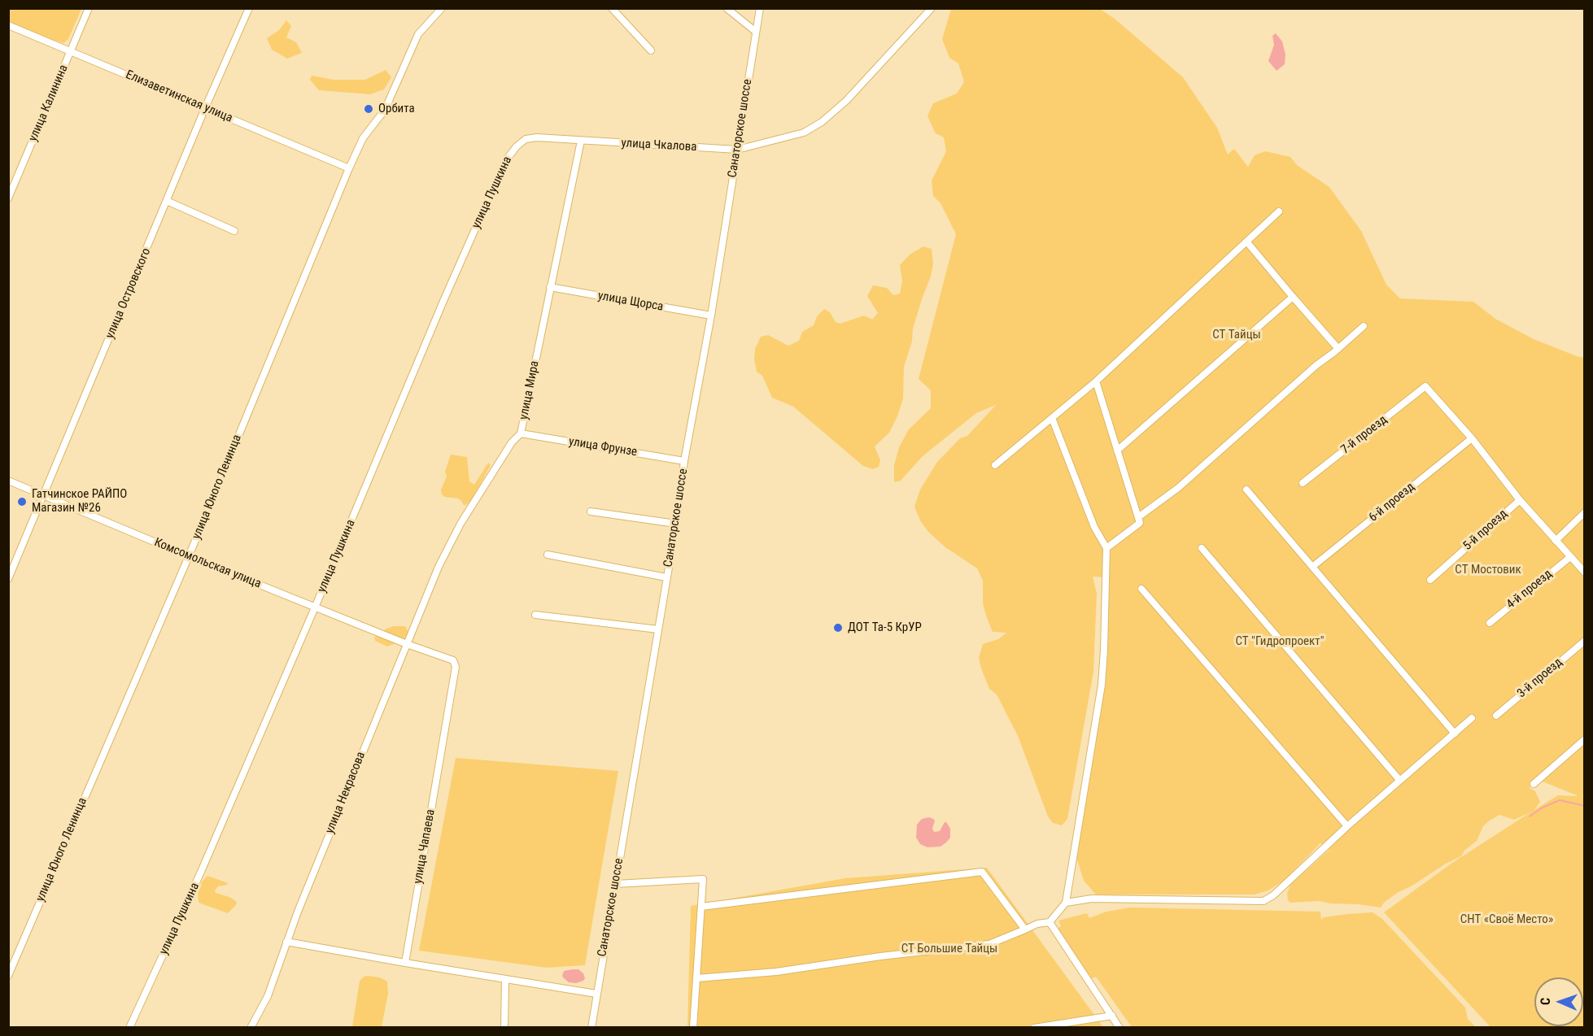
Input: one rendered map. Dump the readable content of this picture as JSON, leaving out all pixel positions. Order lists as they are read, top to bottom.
{
  "streets": {
    "street": [
      "Елизаветинская улица",
      "улица Калинина",
      "Санаторское шоссе",
      "улица Чкалова",
      "улица Пушкина",
      "улица Островского",
      "улица Щорса",
      "улица Мира",
      "7-й проезд",
      "улица Фрунзе",
      "улица Юного Ленинца",
      "6-й проезд",
      "5-й проезд",
      "Комсомольская улица",
      "4-й проезд",
      "3-й проезд",
      "улица Некрасова",
      "улица Чапаева"
    ]
  },
  "crossings": [
    ["Елизаветинская улица", "улица Калинина"],
    ["Елизаветинская улица", "улица Островского"],
    ["Елизаветинская улица", "улица Юного Ленинца"],
    ["Санаторское шоссе", "улица Чкалова"],
    ["Санаторское шоссе", "улица Щорса"],
    ["Санаторское шоссе", "улица Фрунзе"],
    ["улица Чкалова", "улица Пушкина"],
    ["улица Чкалова", "улица Мира"],
    ["улица Пушкина", "улица Мира"],
    ["улица Пушкина", "Комсомольская улица"],
    ["улица Островского", "Комсомольская улица"],
    ["улица Щорса", "улица Мира"],
    ["улица Мира", "улица Фрунзе"],
    ["улица Мира", "Комсомольская улица"],
    ["улица Мира", "улица Некрасова"],
    ["улица Мира", "улица Чапаева"],
    ["7-й проезд", "6-й проезд"],
    ["улица Юного Ленинца", "Комсомольская улица"],
    ["Комсомольская улица", "улица Некрасова"],
    ["Комсомольская улица", "улица Чапаева"],
    ["улица Некрасова", "улица Чапаева"]
  ],
  "parks": [
    "СТ Тайцы",
    "СТ Мостовик",
    "СТ \"Гидропроект\"",
    "СНТ «Своё Место»",
    "СТ Большие Тайцы"
  ],
  "places": ["Орбита", "Гатчинское РАЙПО Магазин №26", "ДОТ Та-5 КрУР"],
  "north": "left"
}
